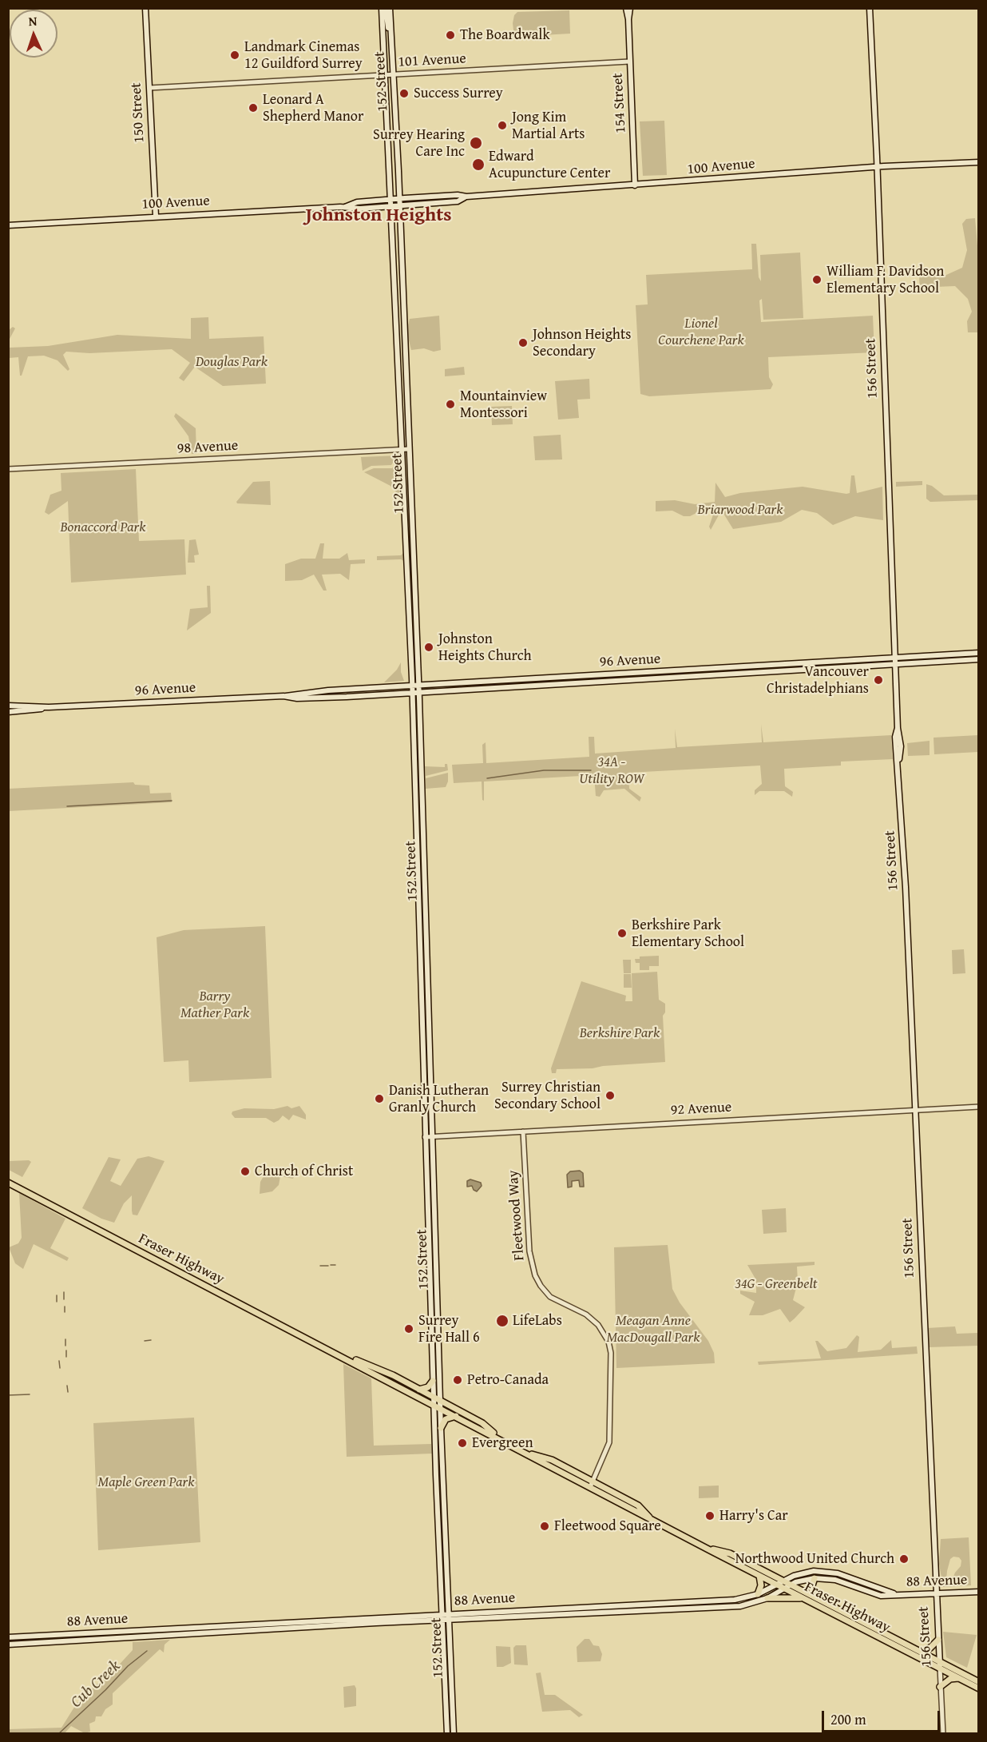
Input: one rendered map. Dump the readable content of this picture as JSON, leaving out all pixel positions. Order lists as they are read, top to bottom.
{
  "streets": {
    "main road": [
      "152 Street",
      "154 Street",
      "150 Street",
      "100 Avenue",
      "156 Street",
      "96 Avenue",
      "Fraser Highway",
      "88 Avenue"
    ],
    "street": [
      "101 Avenue",
      "98 Avenue",
      "92 Avenue",
      "Fleetwood Way"
    ]
  },
  "crossings": [
    ["101 Avenue", "152 Street"],
    ["101 Avenue", "154 Street"],
    ["101 Avenue", "150 Street"],
    ["152 Street", "100 Avenue"],
    ["152 Street", "98 Avenue"],
    ["152 Street", "96 Avenue"],
    ["152 Street", "92 Avenue"],
    ["152 Street", "Fraser Highway"],
    ["152 Street", "88 Avenue"],
    ["154 Street", "100 Avenue"],
    ["150 Street", "100 Avenue"],
    ["100 Avenue", "156 Street"],
    ["156 Street", "96 Avenue"],
    ["156 Street", "92 Avenue"],
    ["156 Street", "Fraser Highway"],
    ["156 Street", "88 Avenue"],
    ["92 Avenue", "Fleetwood Way"],
    ["Fleetwood Way", "Fraser Highway"],
    ["Fraser Highway", "88 Avenue"]
  ],
  "districts": ["Johnston Heights"],
  "water": ["Cub Creek"],
  "parks": [
    "Lionel Courchene Park",
    "Douglas Park",
    "Briarwood Park",
    "Bonaccord Park",
    "34A - Utility ROW",
    "Barry Mather Park",
    "Berkshire Park",
    "34G - Greenbelt",
    "Meagan Anne MacDougall Park",
    "Maple Green Park"
  ],
  "places": [
    "The Boardwalk",
    "Landmark Cinemas 12 Guildford Surrey",
    "Success Surrey",
    "Leonard A Shepherd Manor",
    "Jong Kim Martial Arts",
    "Surrey Hearing Care Inc",
    "Edward Acupuncture Center",
    "William F. Davidson Elementary School",
    "Johnson Heights Secondary",
    "Mountainview Montessori",
    "Johnston Heights Church",
    "Vancouver Christadelphians",
    "Berkshire Park Elementary School",
    "Surrey Christian Secondary School",
    "Danish Lutheran Granly Church",
    "Church of Christ",
    "LifeLabs",
    "Surrey Fire Hall 6",
    "Petro-Canada",
    "Evergreen",
    "Harry's Car",
    "Fleetwood Square",
    "Northwood United Church"
  ],
  "scale_bar": "200 m",
  "north": "top"
}
